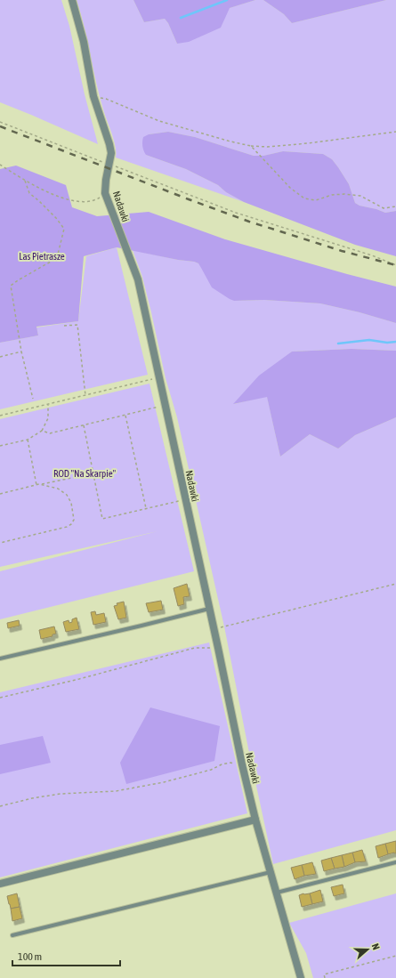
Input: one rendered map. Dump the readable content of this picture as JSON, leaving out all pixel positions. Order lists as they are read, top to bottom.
{
  "streets": {
    "street": ["Nadawki"]
  },
  "parks": ["Las Pietrasze", "ROD \"Na Skarpie\""],
  "scale_bar": "100 m",
  "north": "right"
}
